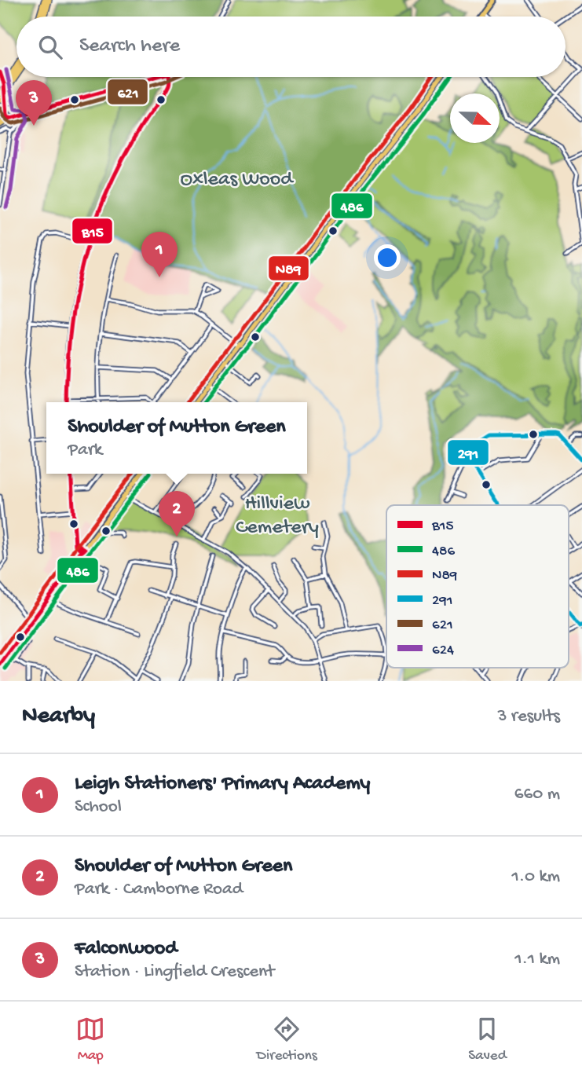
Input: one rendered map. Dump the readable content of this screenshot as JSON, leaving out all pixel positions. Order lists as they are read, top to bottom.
{
  "parks": ["Oxleas Wood", "Hillview Cemetery"],
  "lines": [
    "transit line 624",
    "transit line B15",
    "transit line 486",
    "transit line N89",
    "transit line 621",
    "transit line 291"
  ],
  "legend": [
    "B15",
    "486",
    "N89",
    "291",
    "621",
    "624"
  ],
  "north": "right",
  "page": {
    "search": "Search here",
    "pins": ["3", "1", "2"],
    "popup": ["Shoulder of Mutton Green", "Park"],
    "heading": ["Nearby", "3 results"],
    "list": [
      {
        "mark": "1",
        "name": "Leigh Stationers' Primary Academy",
        "note": "School",
        "value": "660 m"
      },
      {
        "mark": "2",
        "name": "Shoulder of Mutton Green",
        "note": "Park · Camborne Road",
        "value": "1.0 km"
      },
      {
        "mark": "3",
        "name": "Falconwood",
        "note": "Station · Lingfield Crescent",
        "value": "1.1 km"
      }
    ],
    "nav": ["Map", "Directions", "Saved"]
  }
}
